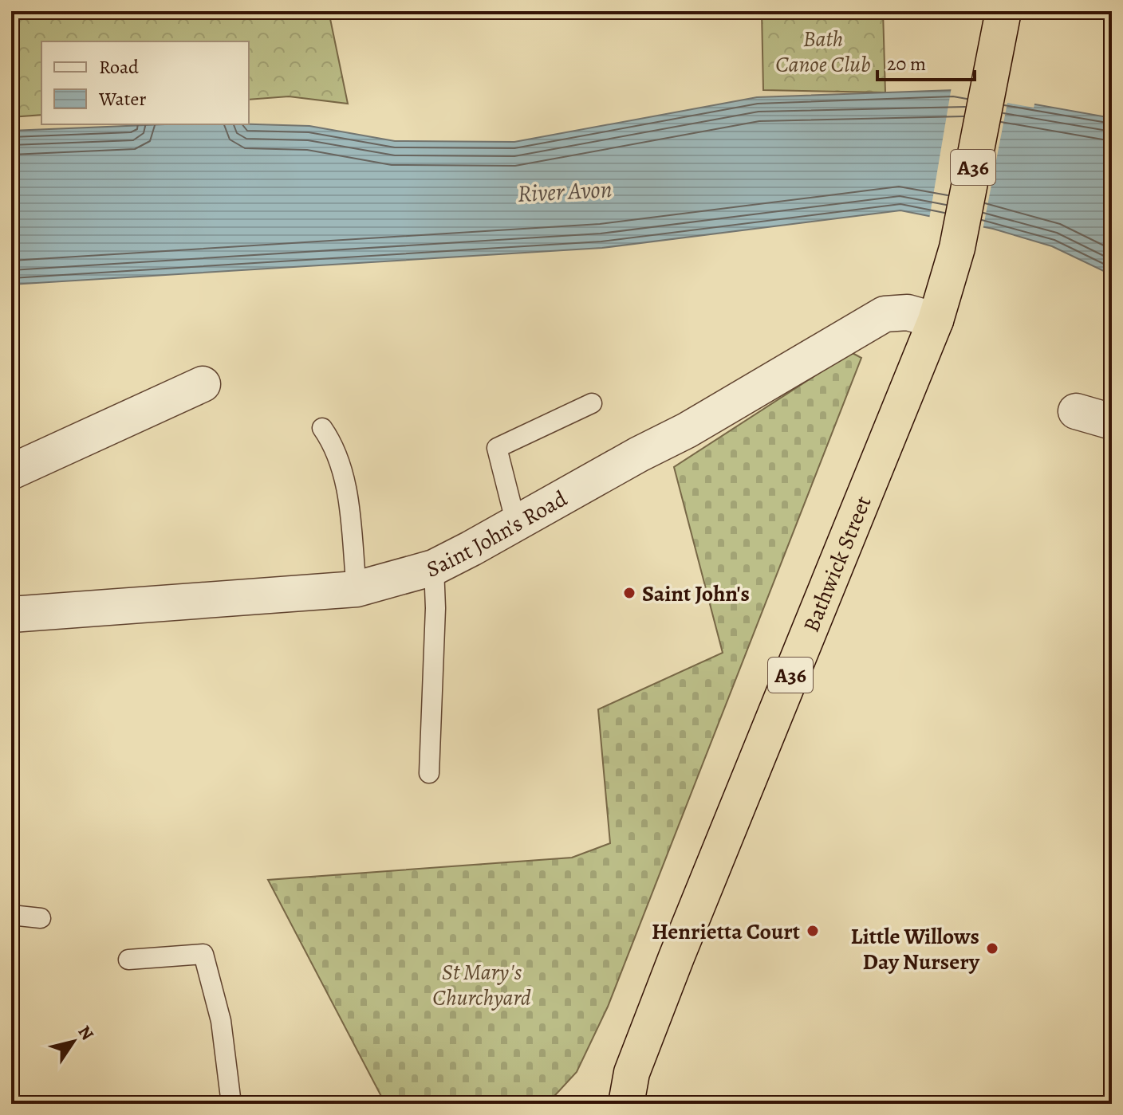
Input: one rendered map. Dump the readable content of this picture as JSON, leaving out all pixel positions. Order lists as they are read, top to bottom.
{
  "streets": {
    "highway": ["A36", "Bathwick Street"],
    "street": ["Saint John's Road"]
  },
  "crossings": [
    ["Saint John's Road", "Bathwick Street"]
  ],
  "water": ["River Avon"],
  "parks": ["Bath Canoe Club", "St Mary's Churchyard"],
  "places": ["Saint John's", "Henrietta Court", "Little Willows Day Nursery"],
  "legend": ["Road", "Water"],
  "scale_bar": "20 m",
  "north": "top right"
}
